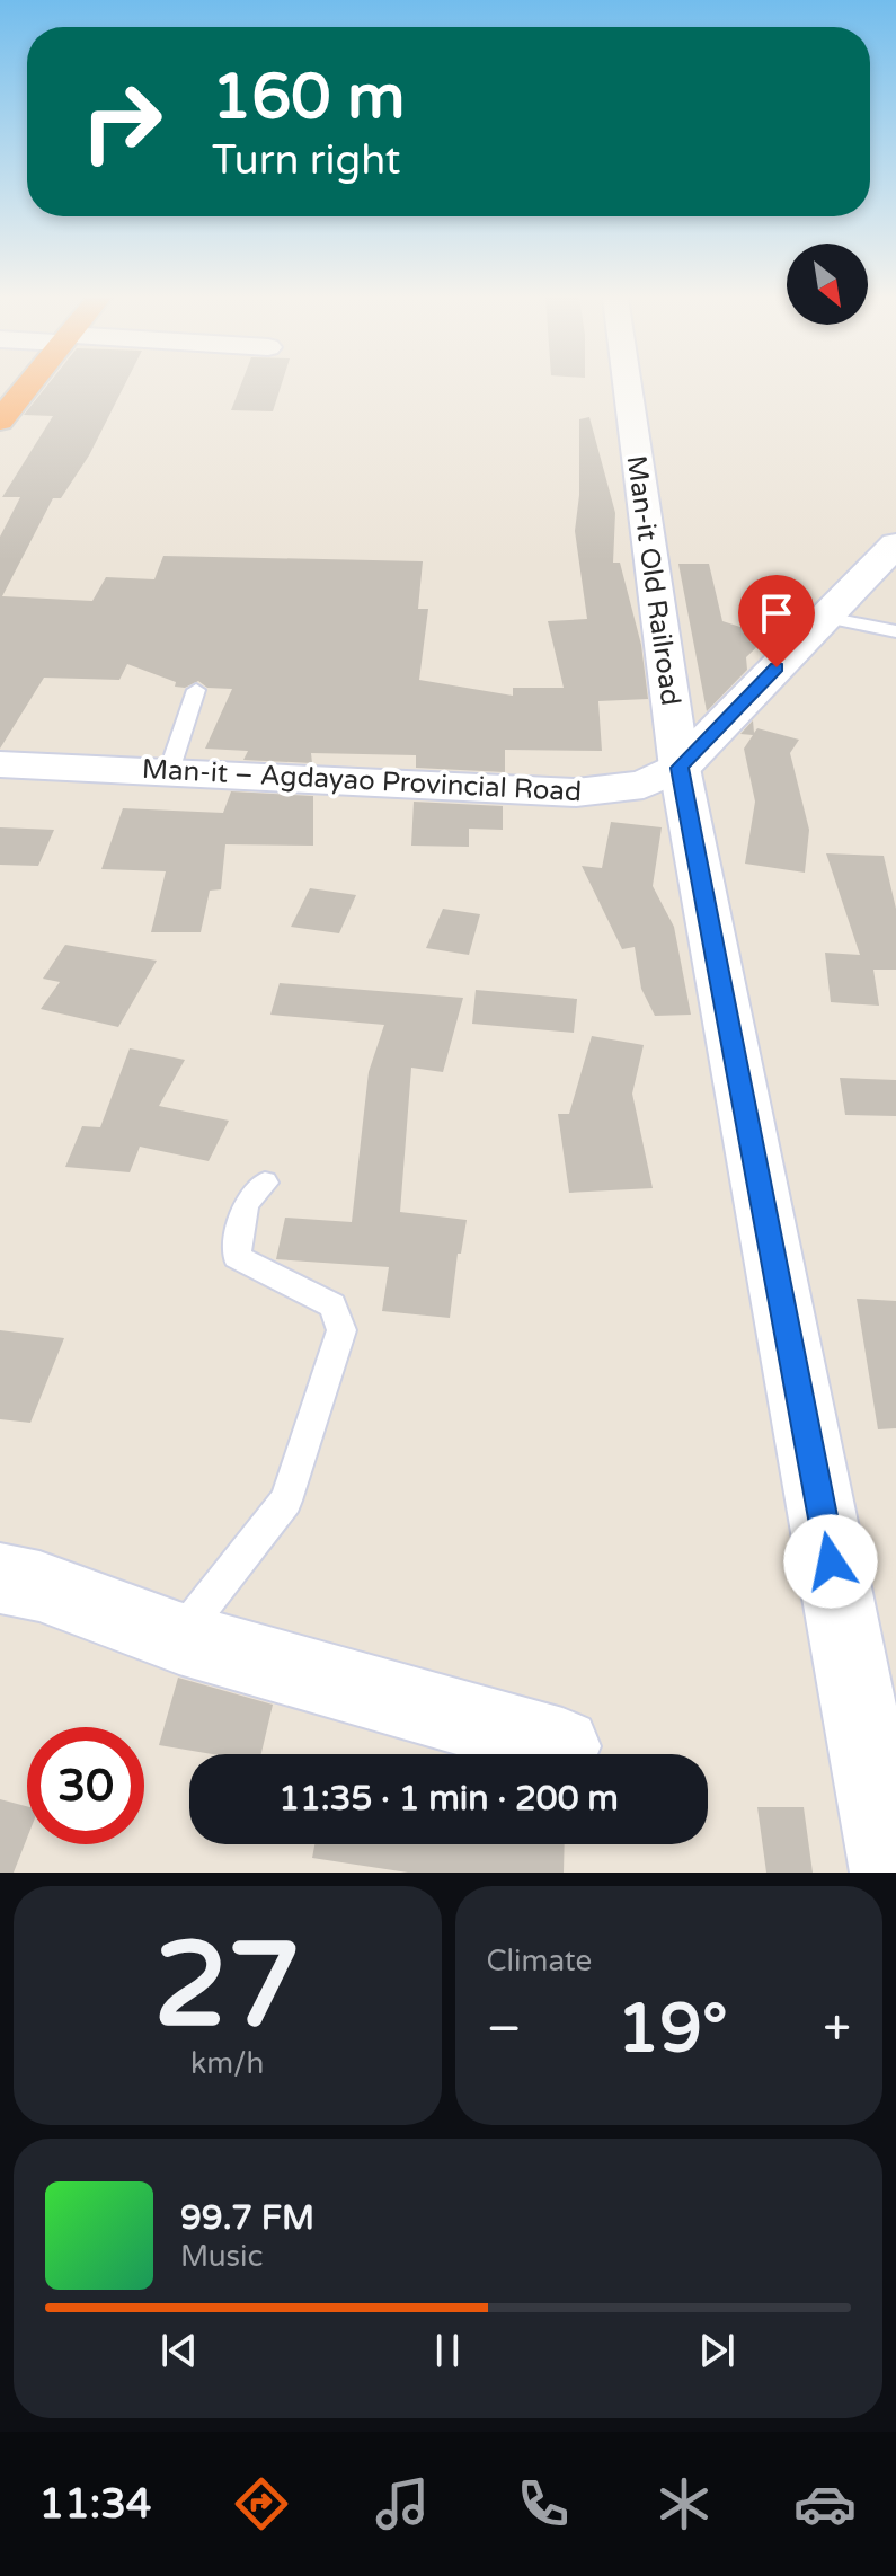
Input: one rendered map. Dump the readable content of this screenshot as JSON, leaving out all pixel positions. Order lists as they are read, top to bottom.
{
  "streets": {
    "street": ["Man-it Old Railroad", "Man-it – Agdayao Provincial Road"]
  },
  "crossings": [
    ["Man-it Old Railroad", "Man-it – Agdayao Provincial Road"]
  ],
  "north": "bottom right",
  "page": {
    "turn": ["160 m", "Turn right"],
    "limit": "30",
    "trip": "11:35 · 1 min · 200 m",
    "tile": [
      ["27", "km/h"],
      "Climate"
    ],
    "heat": ["−", "19°", "+"],
    "song": ["99.7 FM", "Music"],
    "tabs": "11:34"
  }
}
